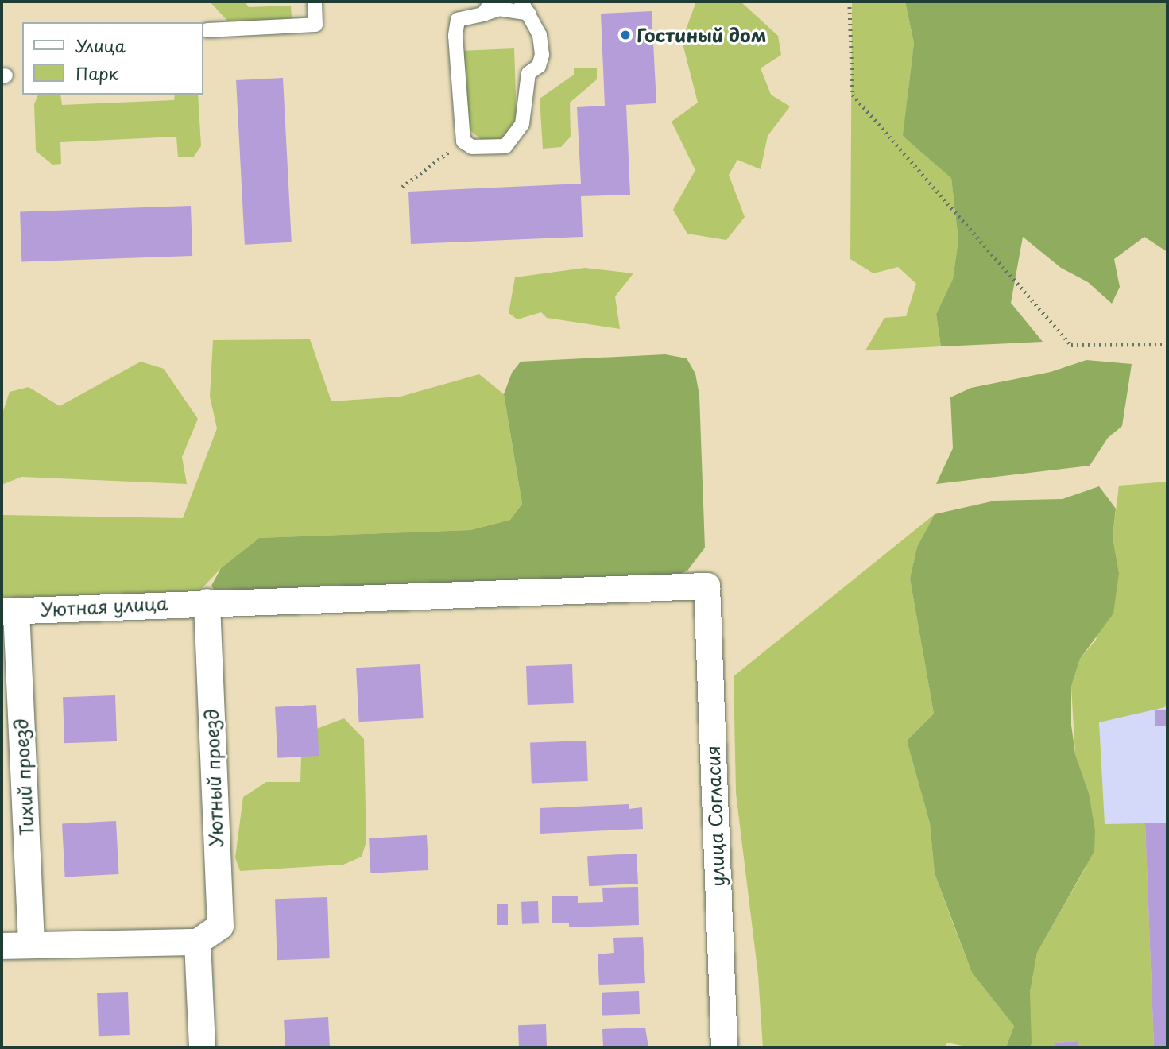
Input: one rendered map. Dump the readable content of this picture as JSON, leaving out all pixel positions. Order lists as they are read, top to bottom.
{
  "streets": {
    "street": [
      "Уютная улица",
      "Тихий проезд",
      "Уютный проезд",
      "улица Согласия"
    ]
  },
  "crossings": [
    ["Уютная улица", "Тихий проезд"],
    ["Уютная улица", "Уютный проезд"],
    ["Уютная улица", "улица Согласия"]
  ],
  "places": ["Гостиный дом"],
  "legend": ["Улица", "Парк"]
}
